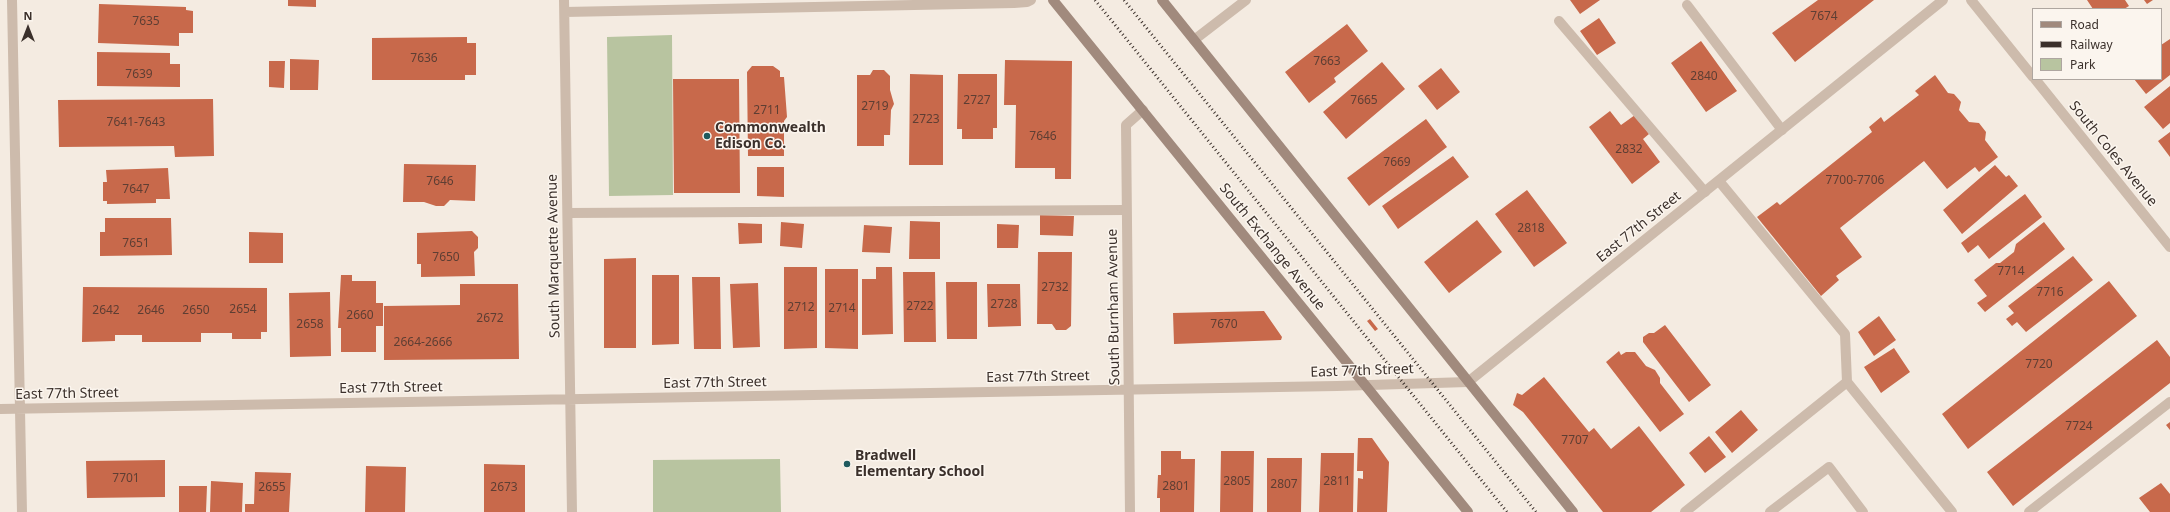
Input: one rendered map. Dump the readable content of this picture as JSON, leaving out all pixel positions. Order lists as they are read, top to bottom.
{
  "streets": {
    "street": [
      "South Coles Avenue",
      "East 77th Street",
      "South Exchange Avenue",
      "South Marquette Avenue",
      "South Burnham Avenue"
    ]
  },
  "crossings": [
    ["East 77th Street", "South Exchange Avenue"],
    ["East 77th Street", "South Marquette Avenue"],
    ["East 77th Street", "South Burnham Avenue"],
    ["South Exchange Avenue", "South Burnham Avenue"]
  ],
  "places": ["Commonwealth Edison Co.", "Bradwell Elementary School"],
  "house_numbers": [
    "7674",
    "7635",
    "7636",
    "7663",
    "7639",
    "2840",
    "2727",
    "7665",
    "2719",
    "2711",
    "2723",
    "7641-7643",
    "7646",
    "2832",
    "7669",
    "7700-7706",
    "7646",
    "7647",
    "2818",
    "7651",
    "7650",
    "7714",
    "2732",
    "7716",
    "2728",
    "2722",
    "2712",
    "2714",
    "2654",
    "2642",
    "2646",
    "2650",
    "2660",
    "2672",
    "2658",
    "7670",
    "2664-2666",
    "7720",
    "7724",
    "7707",
    "7701",
    "2805",
    "2811",
    "2807",
    "2801",
    "2655",
    "2673"
  ],
  "legend": ["Road", "Railway", "Park"],
  "north": "top"
}
